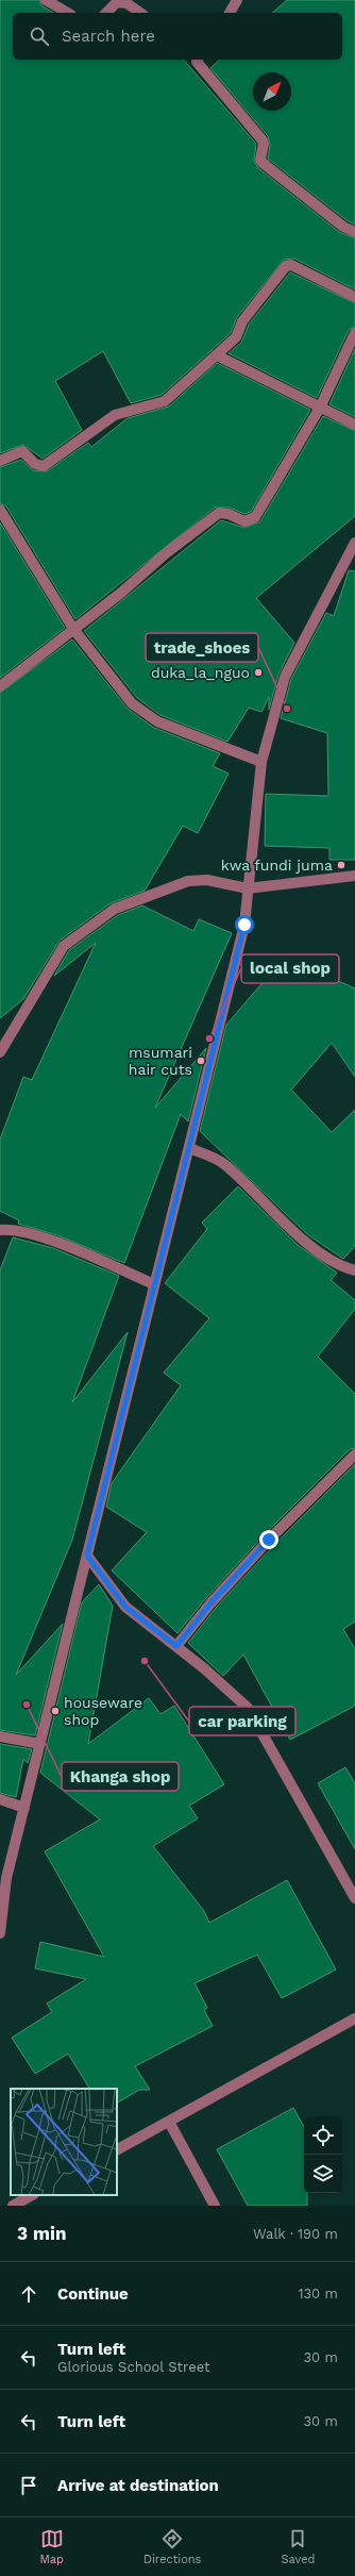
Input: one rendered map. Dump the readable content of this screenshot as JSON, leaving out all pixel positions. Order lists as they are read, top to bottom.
{
  "places": [
    "duka_la_nguo",
    "trade_shoes",
    "kwa fundi juma",
    "local shop",
    "msumari hair cuts",
    "car parking",
    "Khanga shop",
    "houseware shop"
  ],
  "north": "top right",
  "page": {
    "search": "Search here",
    "heading": ["3 min", "Walk · 190 m"],
    "list": [
      ["Continue", "130 m"],
      ["Turn left", "Glorious School Street", "30 m"],
      ["Turn left", "30 m"],
      "Arrive at destination"
    ],
    "nav": ["Map", "Directions", "Saved"]
  }
}
